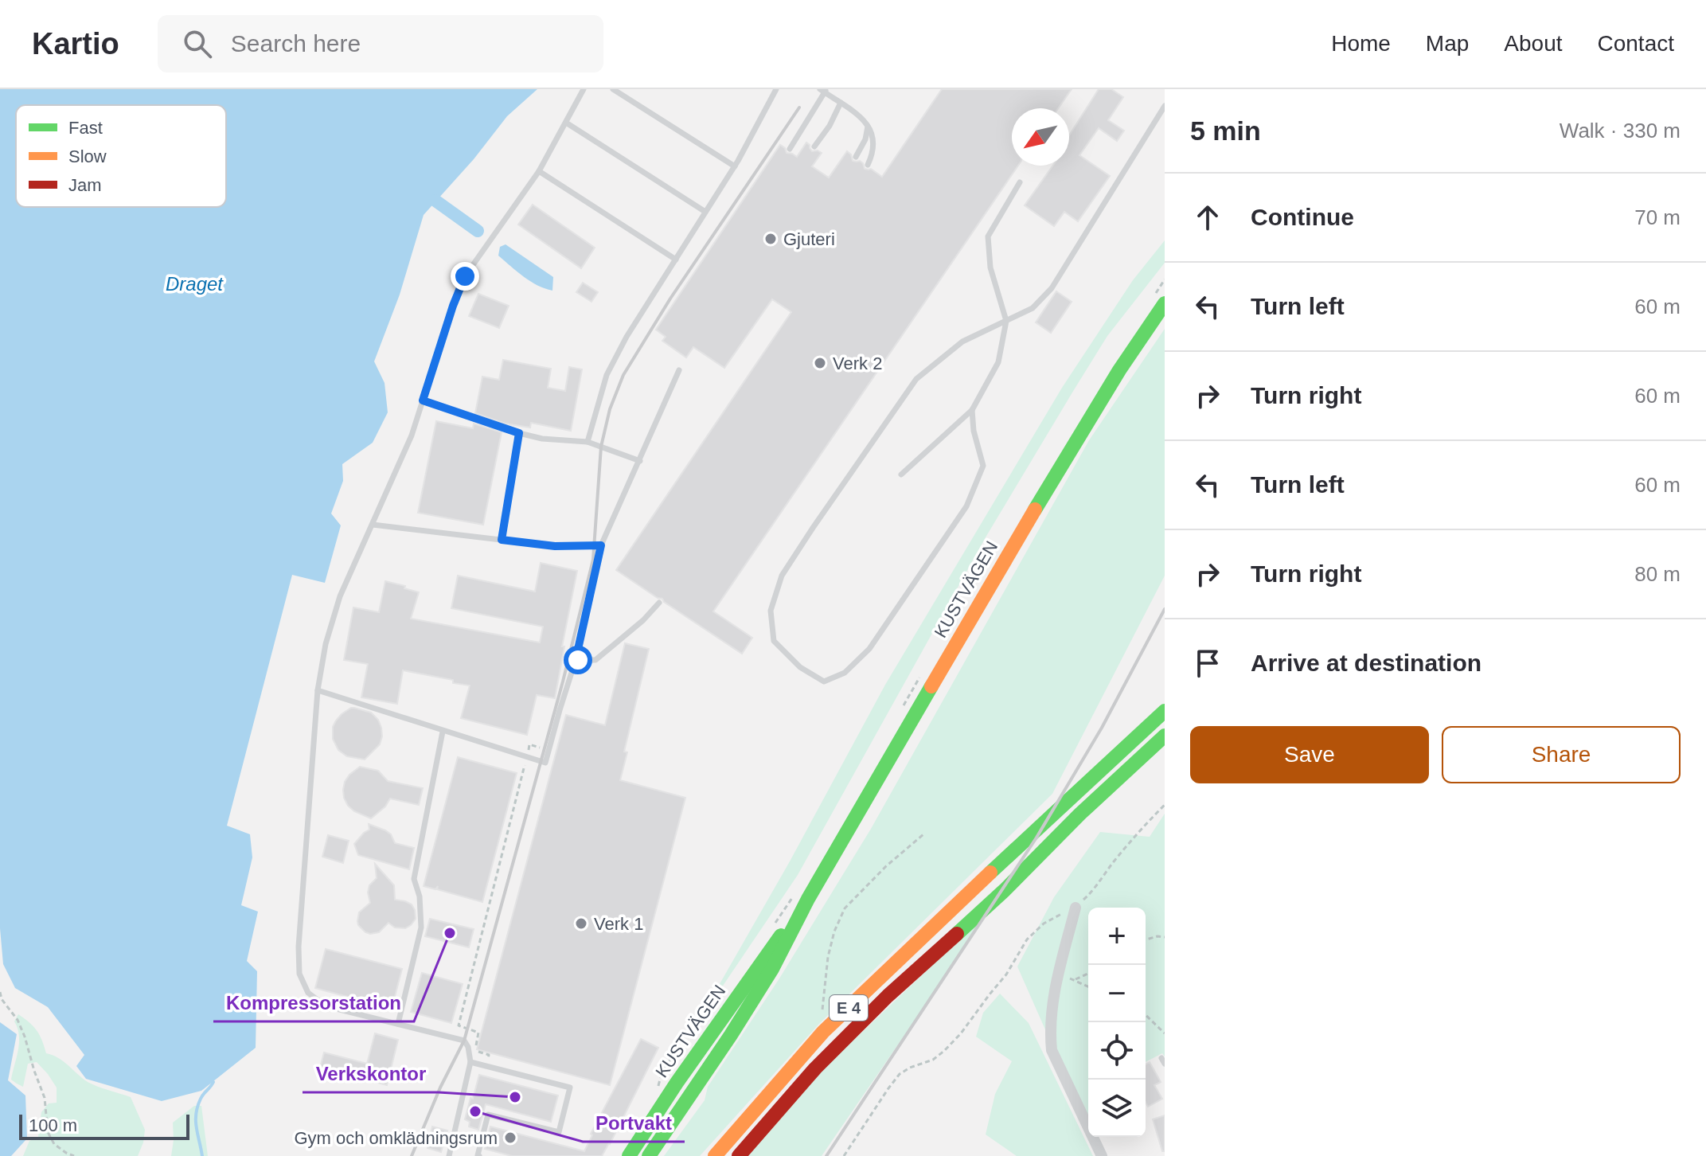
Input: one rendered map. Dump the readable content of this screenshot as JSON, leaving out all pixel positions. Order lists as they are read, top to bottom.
{
  "streets": {
    "main road": ["KUSTVÄGEN", "E 4"]
  },
  "water": ["Draget"],
  "places": [
    "Gjuteri",
    "Verk 2",
    "Verk 1",
    "Kompressorstation",
    "Verkskontor",
    "Portvakt",
    "Gym och omklädningsrum"
  ],
  "legend": ["Fast", "Slow", "Jam"],
  "scale_bar": "100 m",
  "north": "bottom left",
  "page": {
    "header": "Kartio",
    "search": "Search here",
    "nav": [
      "Home",
      "Map",
      "About",
      "Contact"
    ],
    "heading": ["5 min", "Walk · 330 m"],
    "list": [
      ["Continue", "70 m"],
      ["Turn left", "60 m"],
      ["Turn right", "60 m"],
      ["Turn left", "60 m"],
      ["Turn right", "80 m"],
      "Arrive at destination"
    ],
    "buttons": ["Save", "Share"],
    "map_buttons": ["+", "−"],
    "scale": "100 m"
  }
}
